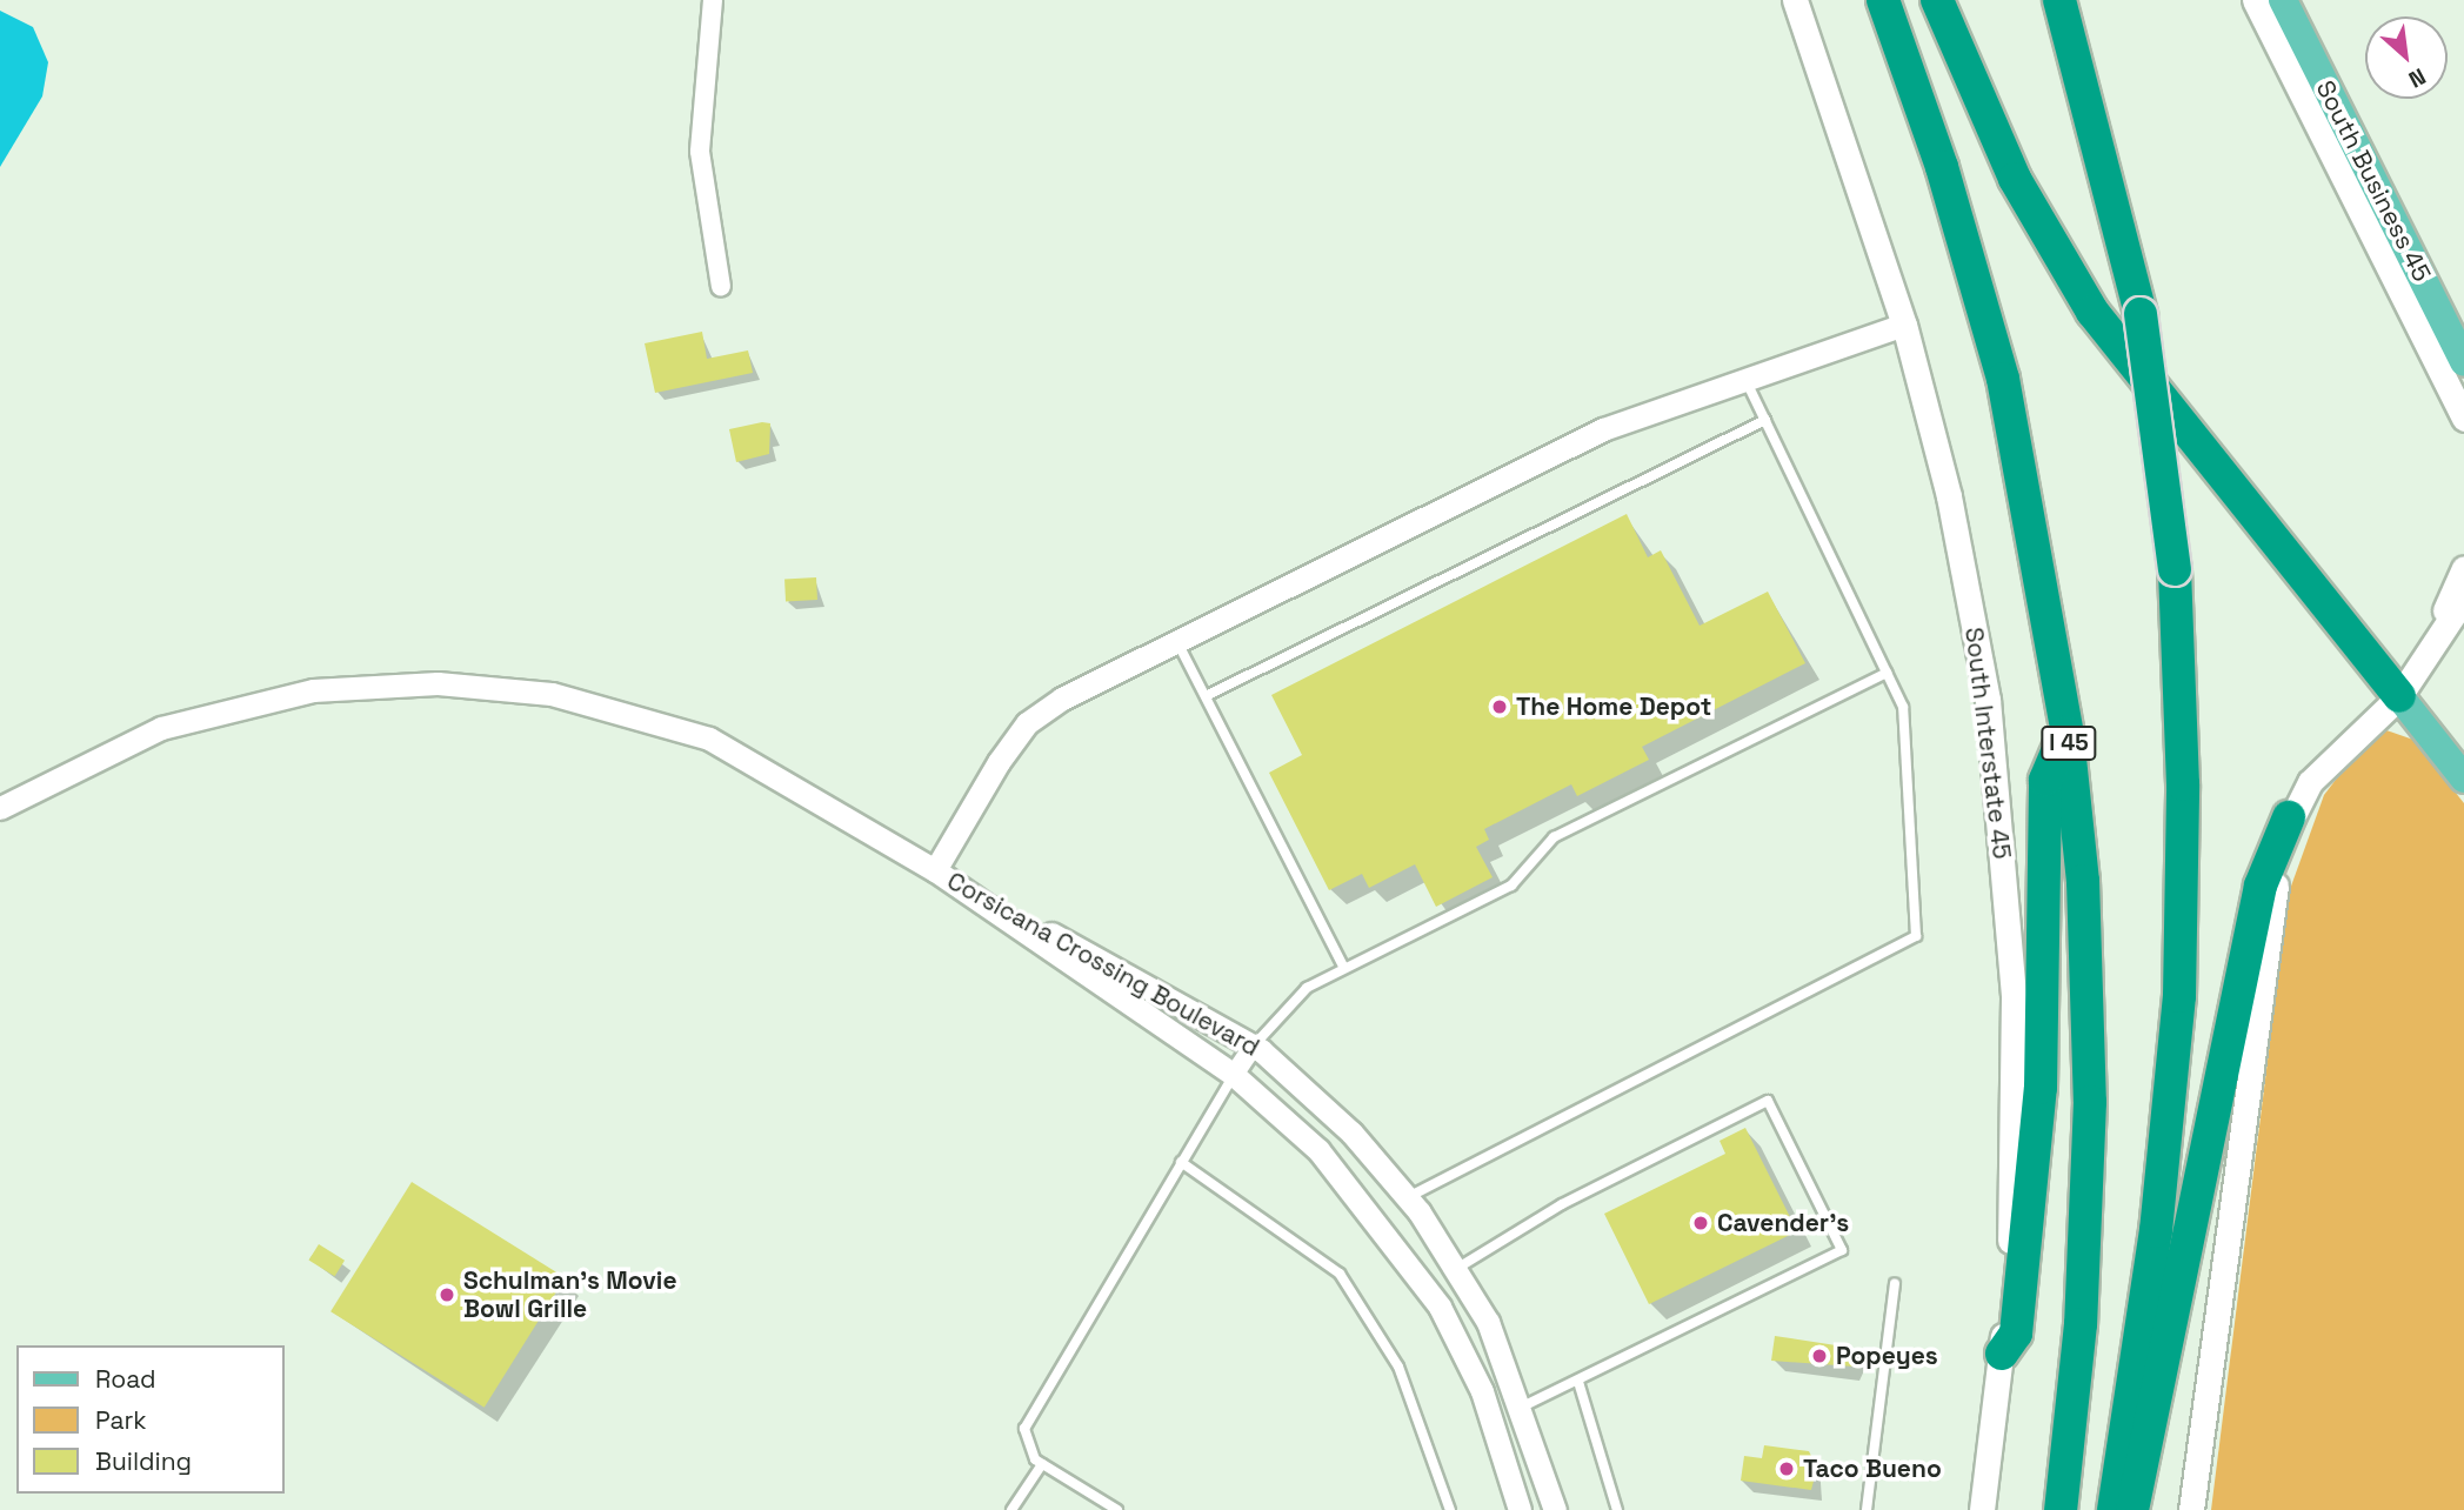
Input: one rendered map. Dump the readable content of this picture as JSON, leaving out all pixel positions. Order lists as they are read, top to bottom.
{
  "streets": {
    "highway": ["I 45"],
    "main road": ["South Business 45", "South Interstate 45"],
    "street": ["Corsicana Crossing Boulevard"]
  },
  "places": [
    "The Home Depot",
    "Cavender's",
    "Schulman's Movie Bowl Grille",
    "Popeyes",
    "Taco Bueno"
  ],
  "legend": ["Road", "Park", "Building"],
  "north": "bottom right"
}
